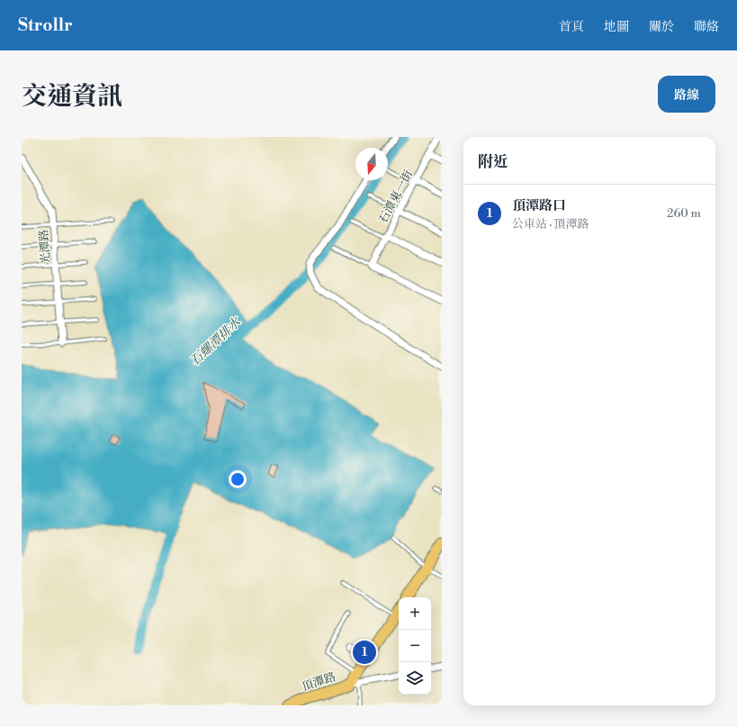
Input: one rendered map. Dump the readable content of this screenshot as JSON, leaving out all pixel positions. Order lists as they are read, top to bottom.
{
  "streets": {
    "main road": ["頂潭路"],
    "street": ["石潭東一街", "光潭路"]
  },
  "water": ["石螺潭排水"],
  "north": "bottom",
  "page": {
    "header": "Strollr",
    "nav": [
      "首頁",
      "地圖",
      "關於",
      "聯絡"
    ],
    "title": "交通資訊",
    "buttons": "路線",
    "heading": "附近",
    "list": [
      {
        "mark": "1",
        "name": "頂潭路口",
        "note": "公車站 · 頂潭路",
        "value": "260 m"
      }
    ],
    "map_buttons": ["+", "−"],
    "pins": "1"
  }
}
